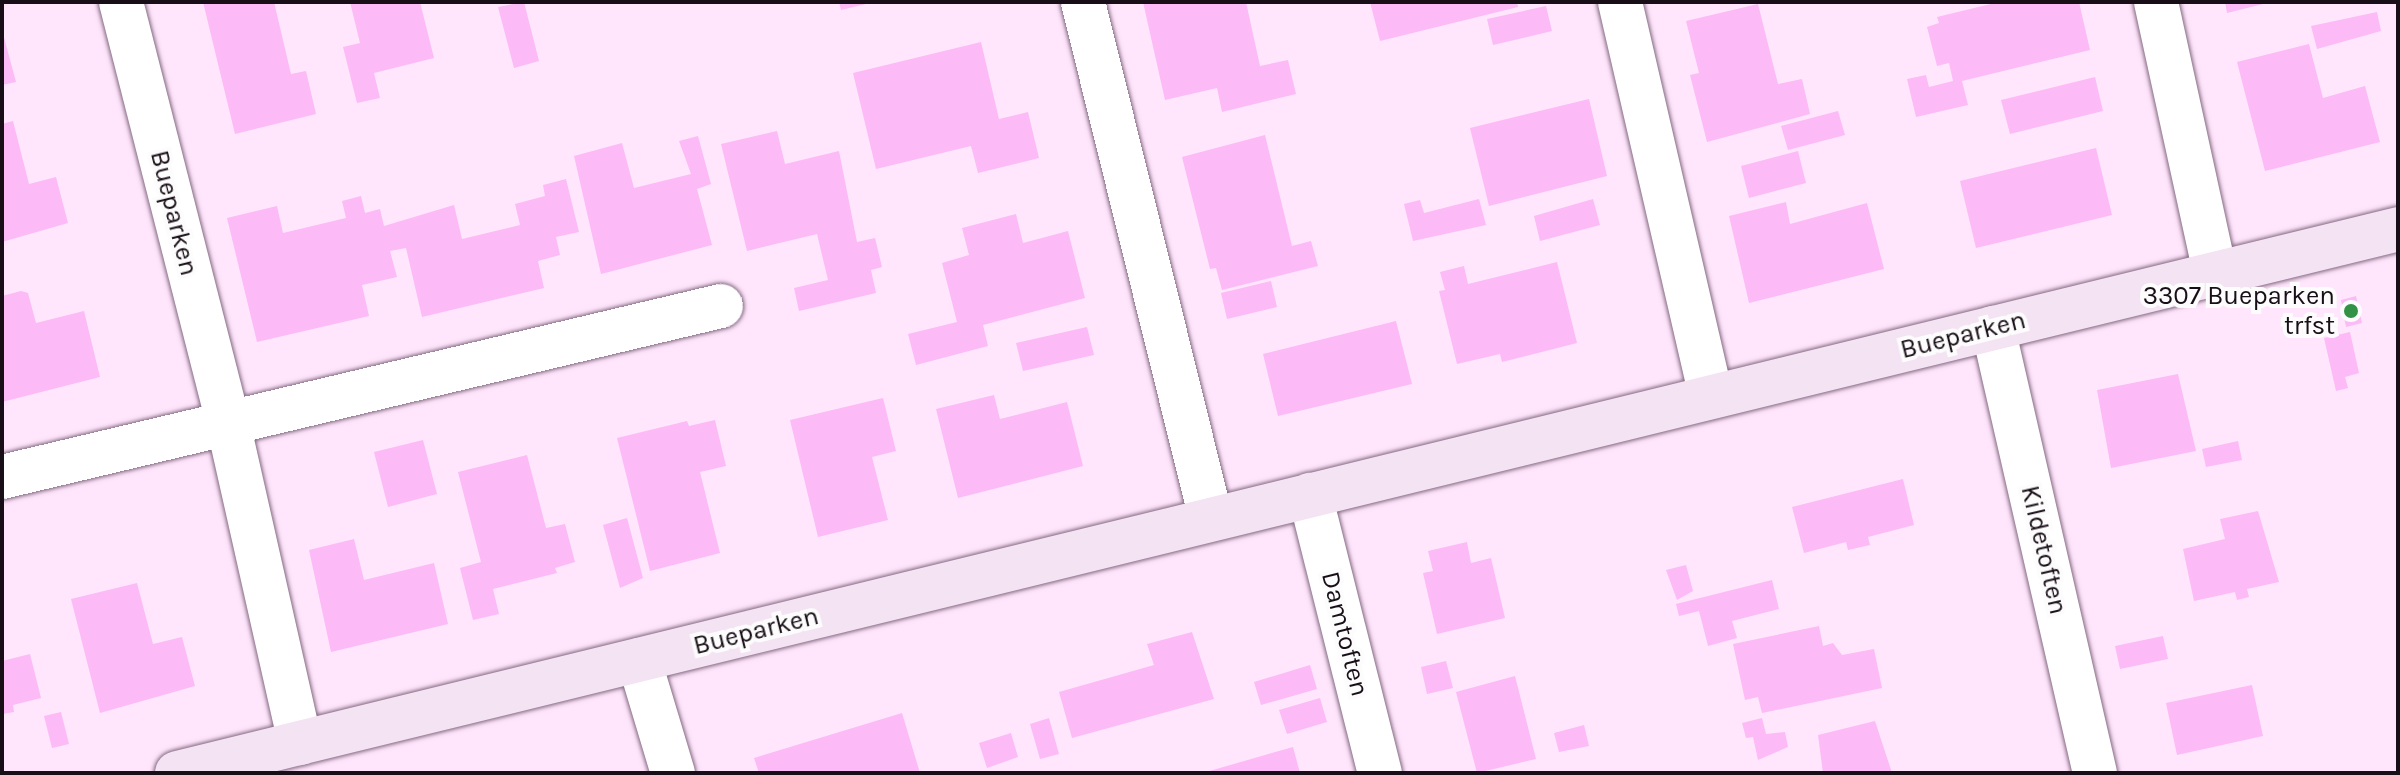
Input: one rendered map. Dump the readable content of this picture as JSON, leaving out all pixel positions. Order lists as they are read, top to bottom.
{
  "streets": {
    "street": ["Bueparken", "Kildetoften", "Damtoften"]
  },
  "crossings": [
    ["Bueparken", "Kildetoften"],
    ["Bueparken", "Damtoften"]
  ],
  "places": ["3307 Bueparken trfst"]
}
